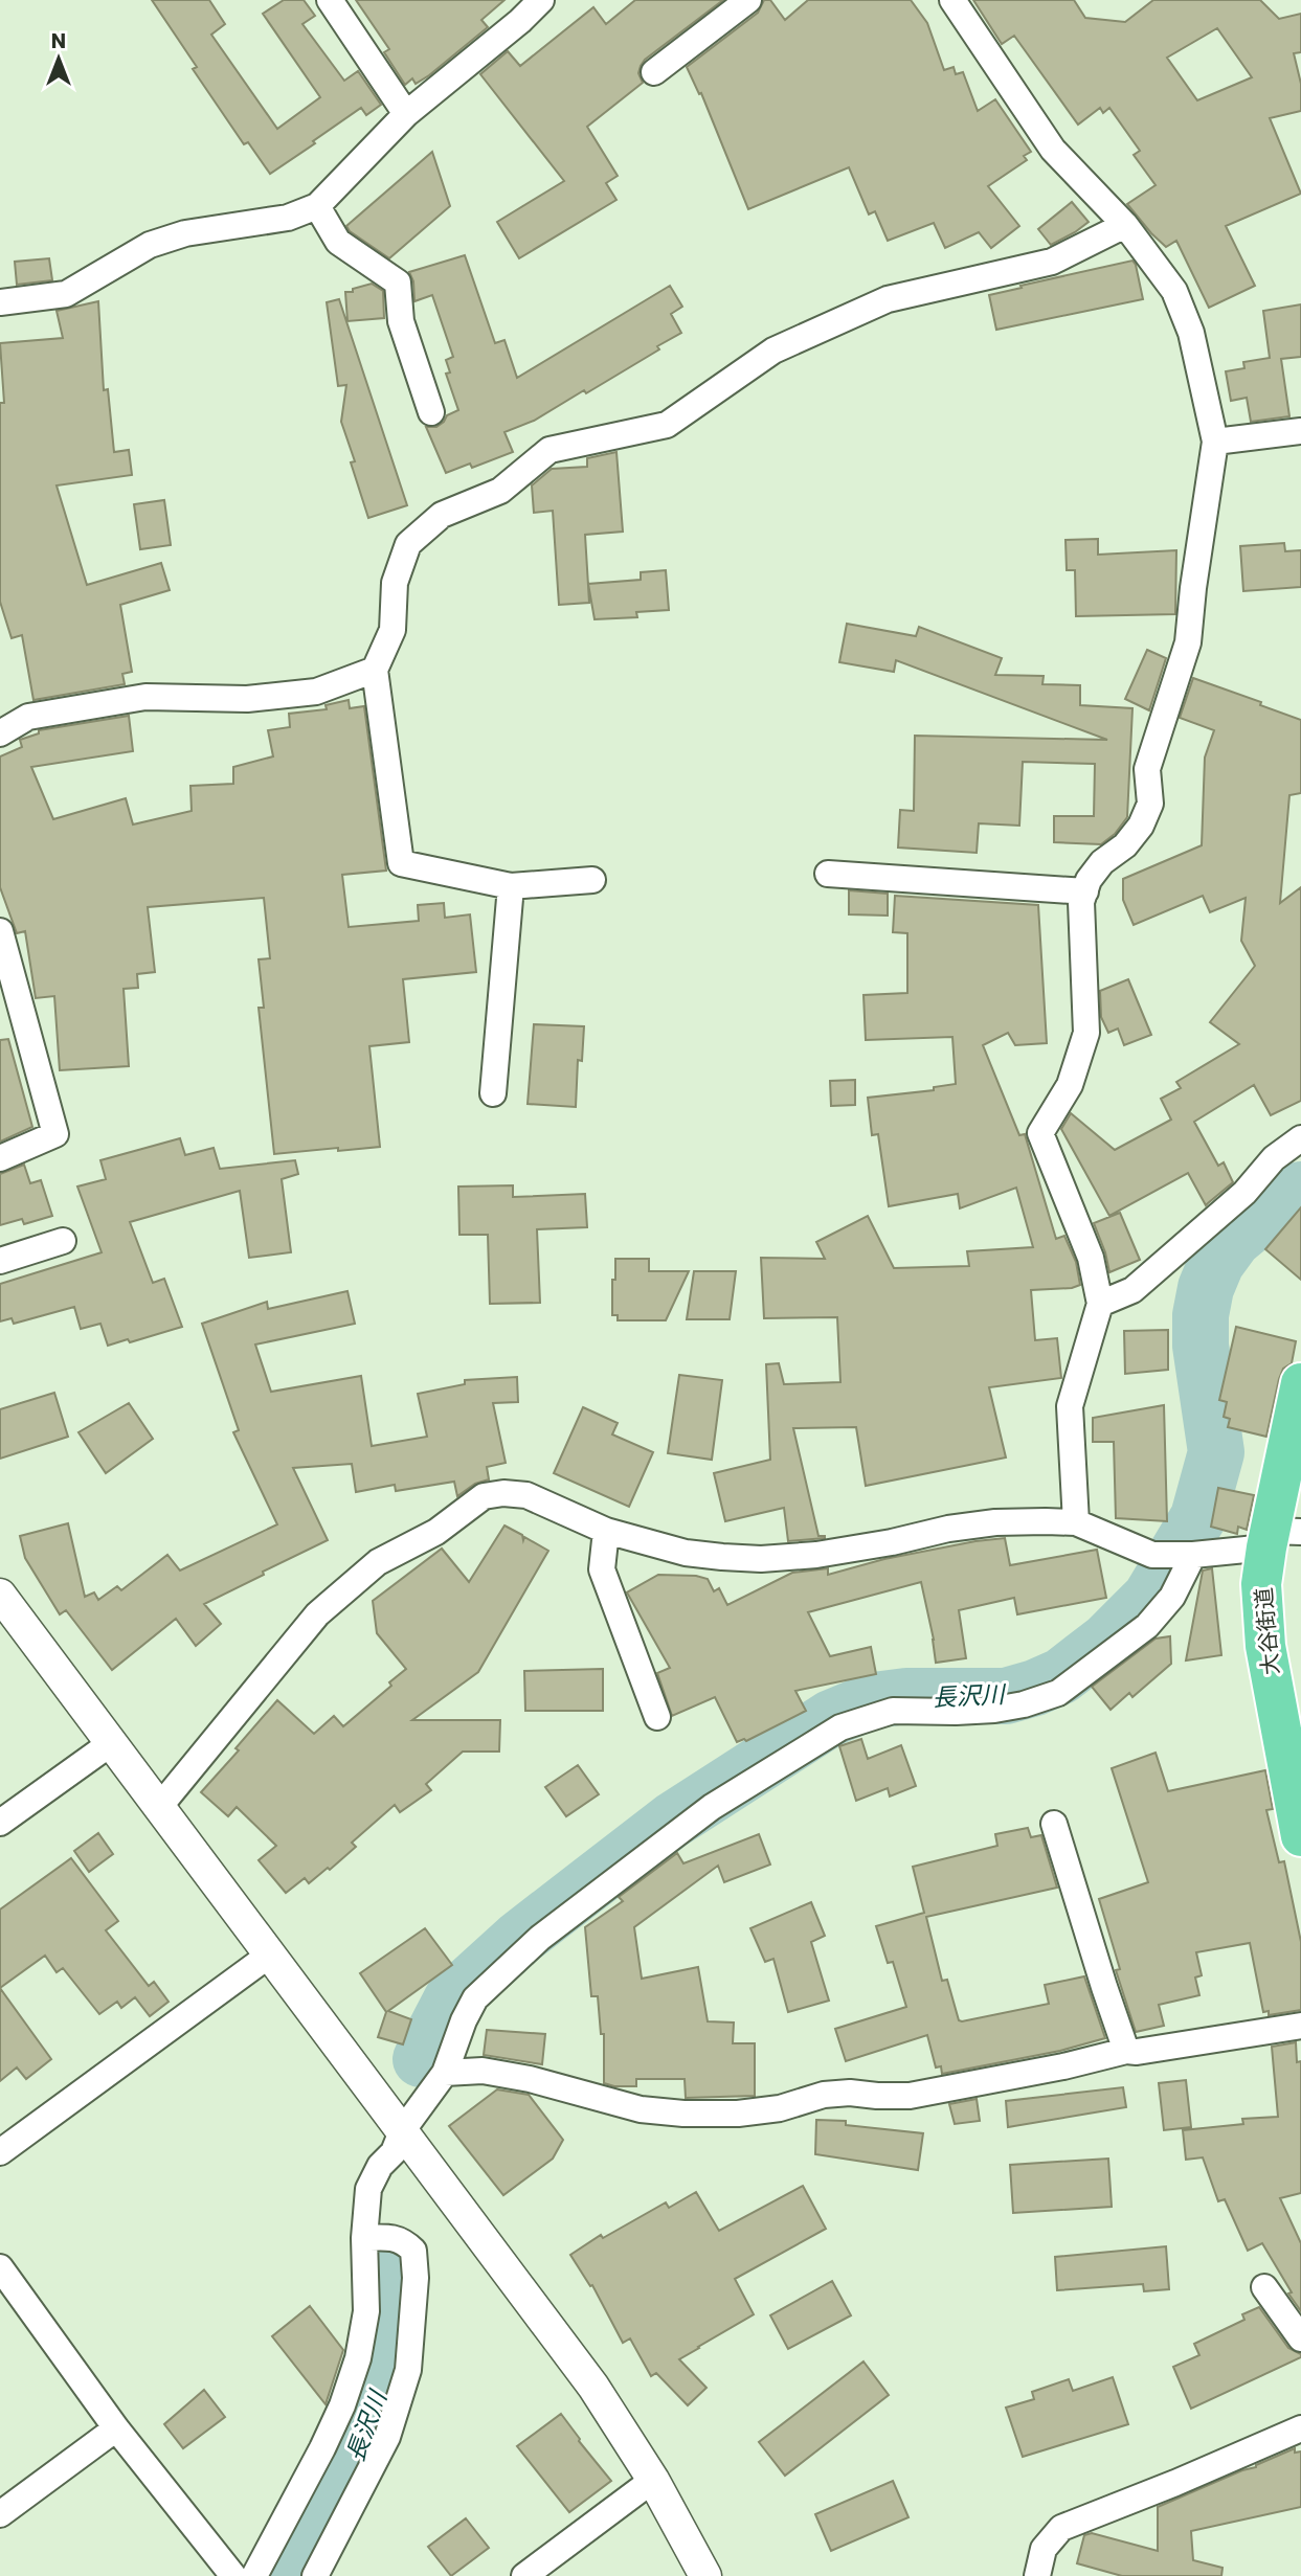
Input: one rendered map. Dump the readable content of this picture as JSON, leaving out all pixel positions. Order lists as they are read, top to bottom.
{
  "streets": {
    "main road": ["大谷街道"]
  },
  "water": ["長沢川"],
  "north": "top"
}
